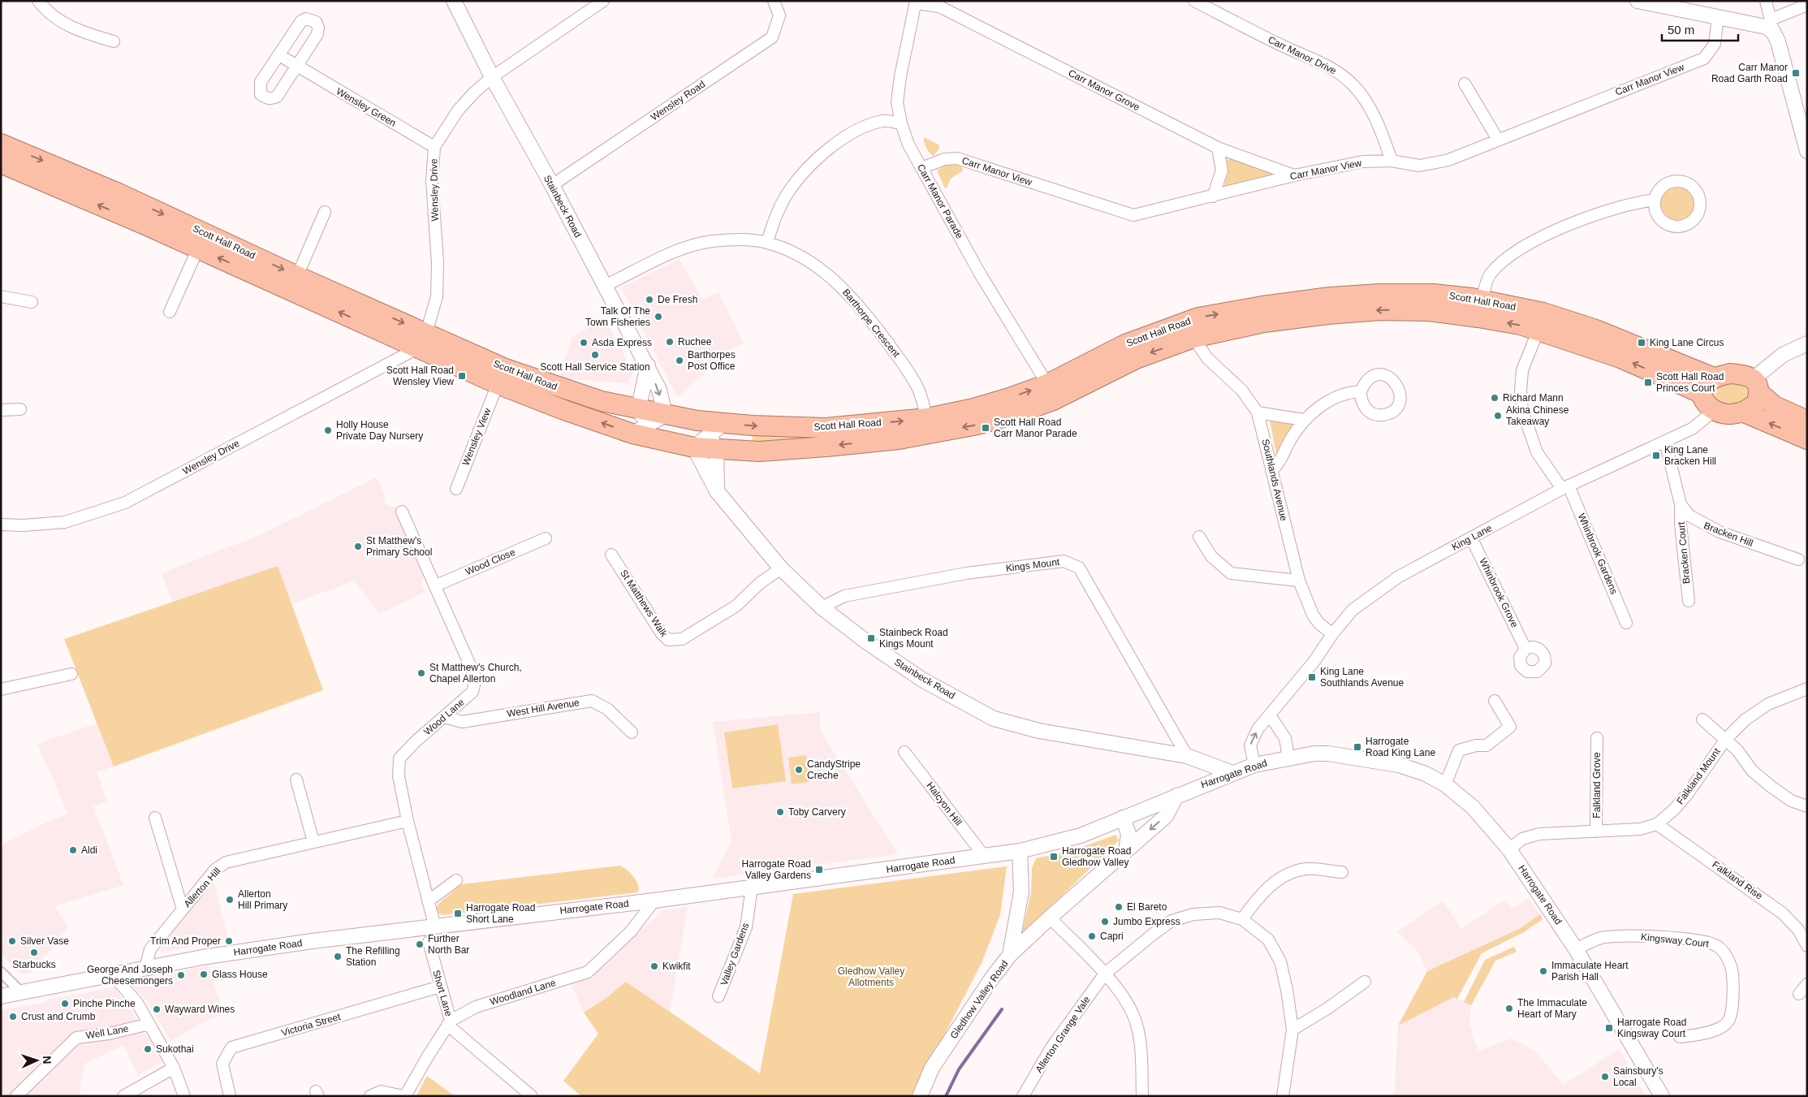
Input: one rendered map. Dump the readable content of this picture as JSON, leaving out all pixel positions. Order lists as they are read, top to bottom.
{
  "streets": {
    "highway": ["Scott Hall Road"],
    "street": [
      "Carr Manor Drive",
      "Carr Manor View",
      "Carr Manor Grove",
      "Wensley Road",
      "Wensley Green",
      "Wensley Drive",
      "Carr Manor Parade",
      "Stainbeck Road",
      "Barthorpe Crescent",
      "Wensley View",
      "Southlands Avenue",
      "Bracken Hill",
      "King Lane",
      "Bracken Court",
      "Whinbrook Gardens",
      "Wood Close",
      "Kings Mount",
      "Whinbrook Grove",
      "St Matthews Walk",
      "West Hill Avenue",
      "Wood Lane",
      "Harrogate Road",
      "Falkland Mount",
      "Falkland Grove",
      "Halcyon Hill",
      "Falkland Rise",
      "Allerton Hill",
      "Kingsway Court",
      "Valley Gardens",
      "Woodland Lane",
      "Short Lane",
      "Gledhow Valley Road",
      "Victoria Street",
      "Well Lane",
      "Allerton Grange Vale"
    ]
  },
  "crossings": [
    ["Carr Manor Drive", "Carr Manor View"],
    ["Carr Manor View", "Carr Manor Grove"],
    ["Carr Manor View", "Carr Manor Parade"],
    ["Carr Manor Grove", "Carr Manor Parade"],
    ["Wensley Road", "Stainbeck Road"],
    ["Wensley Green", "Wensley Drive"],
    ["Wensley Drive", "Stainbeck Road"],
    ["Wensley Drive", "Scott Hall Road"],
    ["Carr Manor Parade", "Scott Hall Road"],
    ["Stainbeck Road", "Scott Hall Road"],
    ["Stainbeck Road", "Barthorpe Crescent"],
    ["Stainbeck Road", "Kings Mount"],
    ["Stainbeck Road", "St Matthews Walk"],
    ["Stainbeck Road", "Harrogate Road"],
    ["Scott Hall Road", "Barthorpe Crescent"],
    ["Scott Hall Road", "Wensley View"],
    ["Scott Hall Road", "Southlands Avenue"],
    ["Scott Hall Road", "King Lane"],
    ["Scott Hall Road", "Whinbrook Gardens"],
    ["Southlands Avenue", "King Lane"],
    ["Bracken Hill", "King Lane"],
    ["Bracken Hill", "Bracken Court"],
    ["King Lane", "Whinbrook Gardens"],
    ["King Lane", "Whinbrook Grove"],
    ["King Lane", "Harrogate Road"],
    ["Wood Close", "Wood Lane"],
    ["West Hill Avenue", "Wood Lane"],
    ["Wood Lane", "Harrogate Road"],
    ["Wood Lane", "Allerton Hill"],
    ["Harrogate Road", "Falkland Mount"],
    ["Harrogate Road", "Halcyon Hill"],
    ["Harrogate Road", "Allerton Hill"],
    ["Harrogate Road", "Kingsway Court"],
    ["Harrogate Road", "Valley Gardens"],
    ["Harrogate Road", "Woodland Lane"],
    ["Harrogate Road", "Gledhow Valley Road"],
    ["Falkland Mount", "Falkland Grove"],
    ["Falkland Mount", "Falkland Rise"],
    ["Woodland Lane", "Short Lane"],
    ["Short Lane", "Victoria Street"]
  ],
  "parks": ["Gledhow Valley Allotments"],
  "places": {
    "transit": [
      "Carr Manor Road Garth Road",
      "King Lane Circus",
      "Scott Hall Road Wensley View",
      "Scott Hall Road Princes Court",
      "Scott Hall Road Carr Manor Parade",
      "King Lane Bracken Hill",
      "Stainbeck Road Kings Mount",
      "King Lane Southlands Avenue",
      "Harrogate Road King Lane",
      "Harrogate Road Gledhow Valley",
      "Harrogate Road Valley Gardens",
      "Harrogate Road Short Lane",
      "Harrogate Road Kingsway Court"
    ],
    "other": [
      "De Fresh",
      "Talk Of The Town Fisheries",
      "Ruchee",
      "Asda Express",
      "Scott Hall Service Station",
      "Barthorpes Post Office",
      "Richard Mann",
      "Akina Chinese Takeaway",
      "Holly House Private Day Nursery",
      "St Matthew's Primary School",
      "St Matthew's Church, Chapel Allerton",
      "CandyStripe Creche",
      "Toby Carvery",
      "Aldi",
      "Allerton Hill Primary",
      "El Bareto",
      "Jumbo Express",
      "Capri",
      "Silver Vase",
      "Trim And Proper",
      "Further North Bar",
      "Starbucks",
      "The Refilling Station",
      "Kwikfit",
      "Immaculate Heart Parish Hall",
      "Glass House",
      "George And Joseph Cheesemongers",
      "Pinche Pinche",
      "The Immaculate Heart of Mary",
      "Wayward Wines",
      "Crust and Crumb",
      "Sukothai",
      "Sainsbury's Local"
    ]
  },
  "scale_bar": "50 m",
  "north": "right"
}
